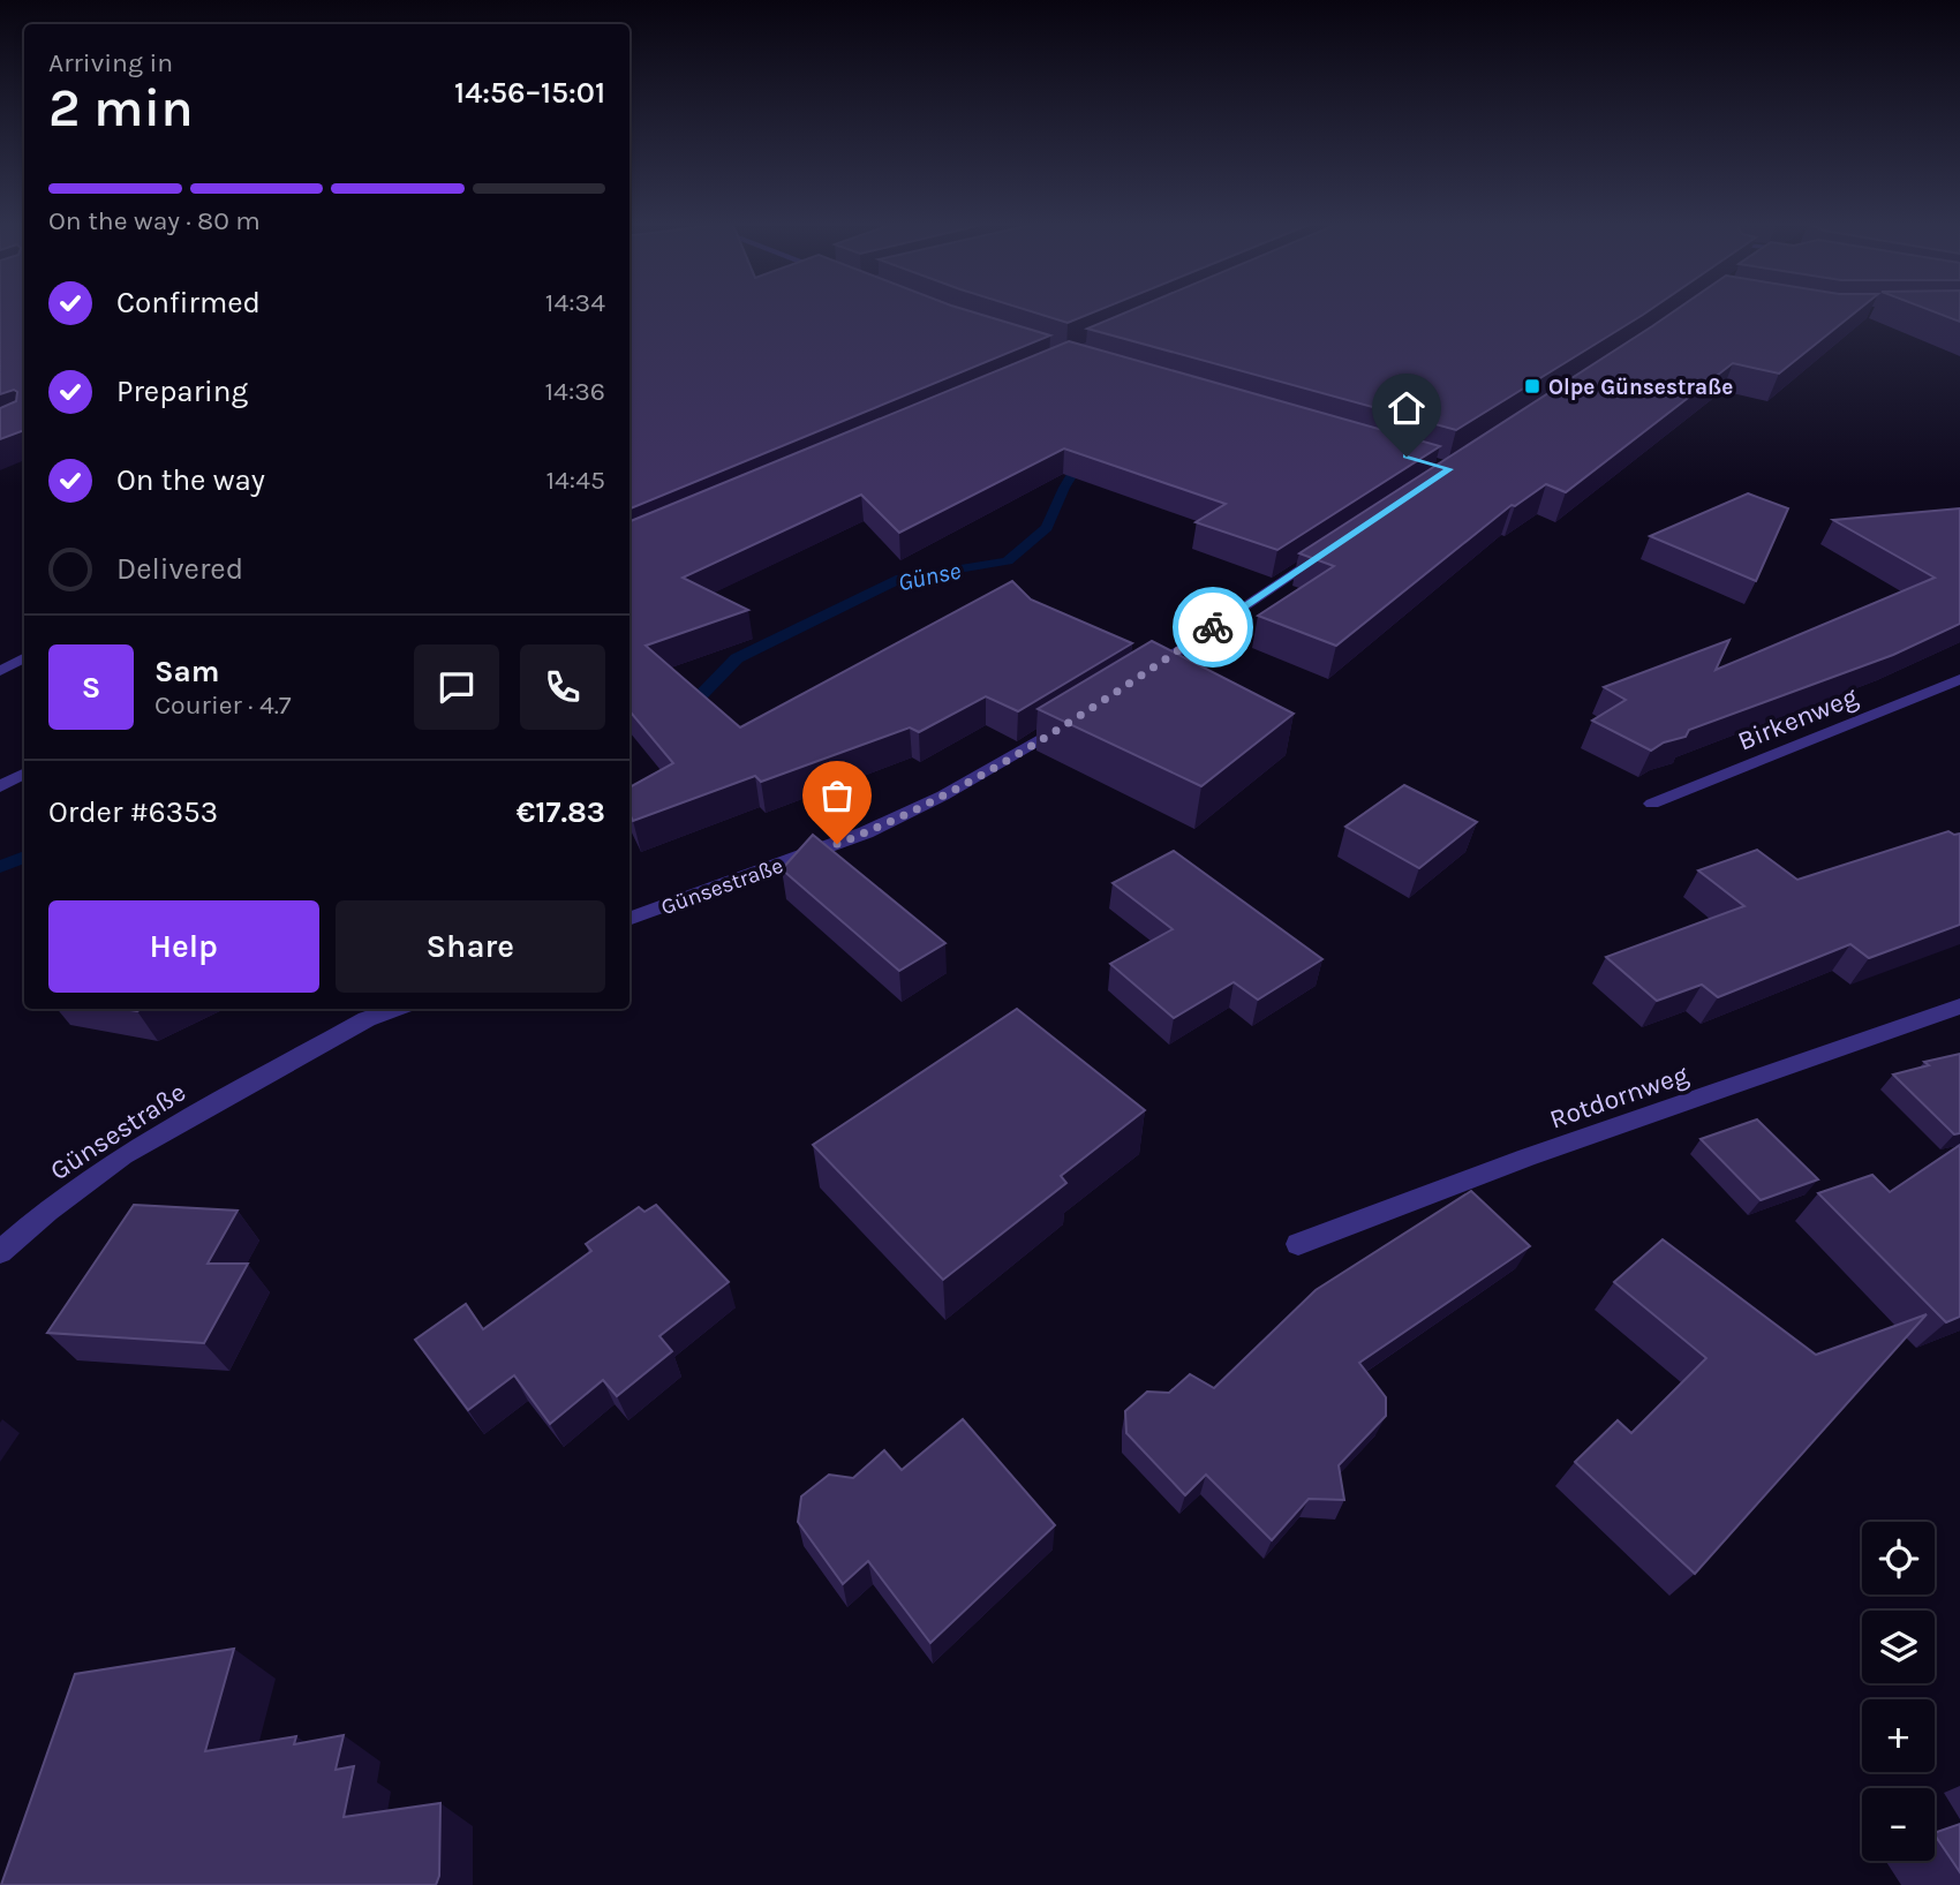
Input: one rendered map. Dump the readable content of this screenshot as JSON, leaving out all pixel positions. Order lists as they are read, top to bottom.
{
  "streets": {
    "street": ["Birkenweg", "Günsestraße", "Rotdornweg"]
  },
  "water": ["Günse"],
  "places": {
    "transit": ["Olpe Günsestraße"]
  },
  "page": {
    "heading": ["2 min", "Arriving in", "14:56–15:01"],
    "panel": [
      "Sam",
      "Courier · 4.7",
      "Order #6353",
      "€17.83"
    ],
    "bar": "On the way · 80 m",
    "list": [
      ["Confirmed", "14:34"],
      ["Preparing", "14:36"],
      ["On the way", "14:45"],
      "Delivered"
    ],
    "round": "S",
    "buttons": ["Help", "Share"],
    "map_buttons": ["+", "−"]
  }
}
